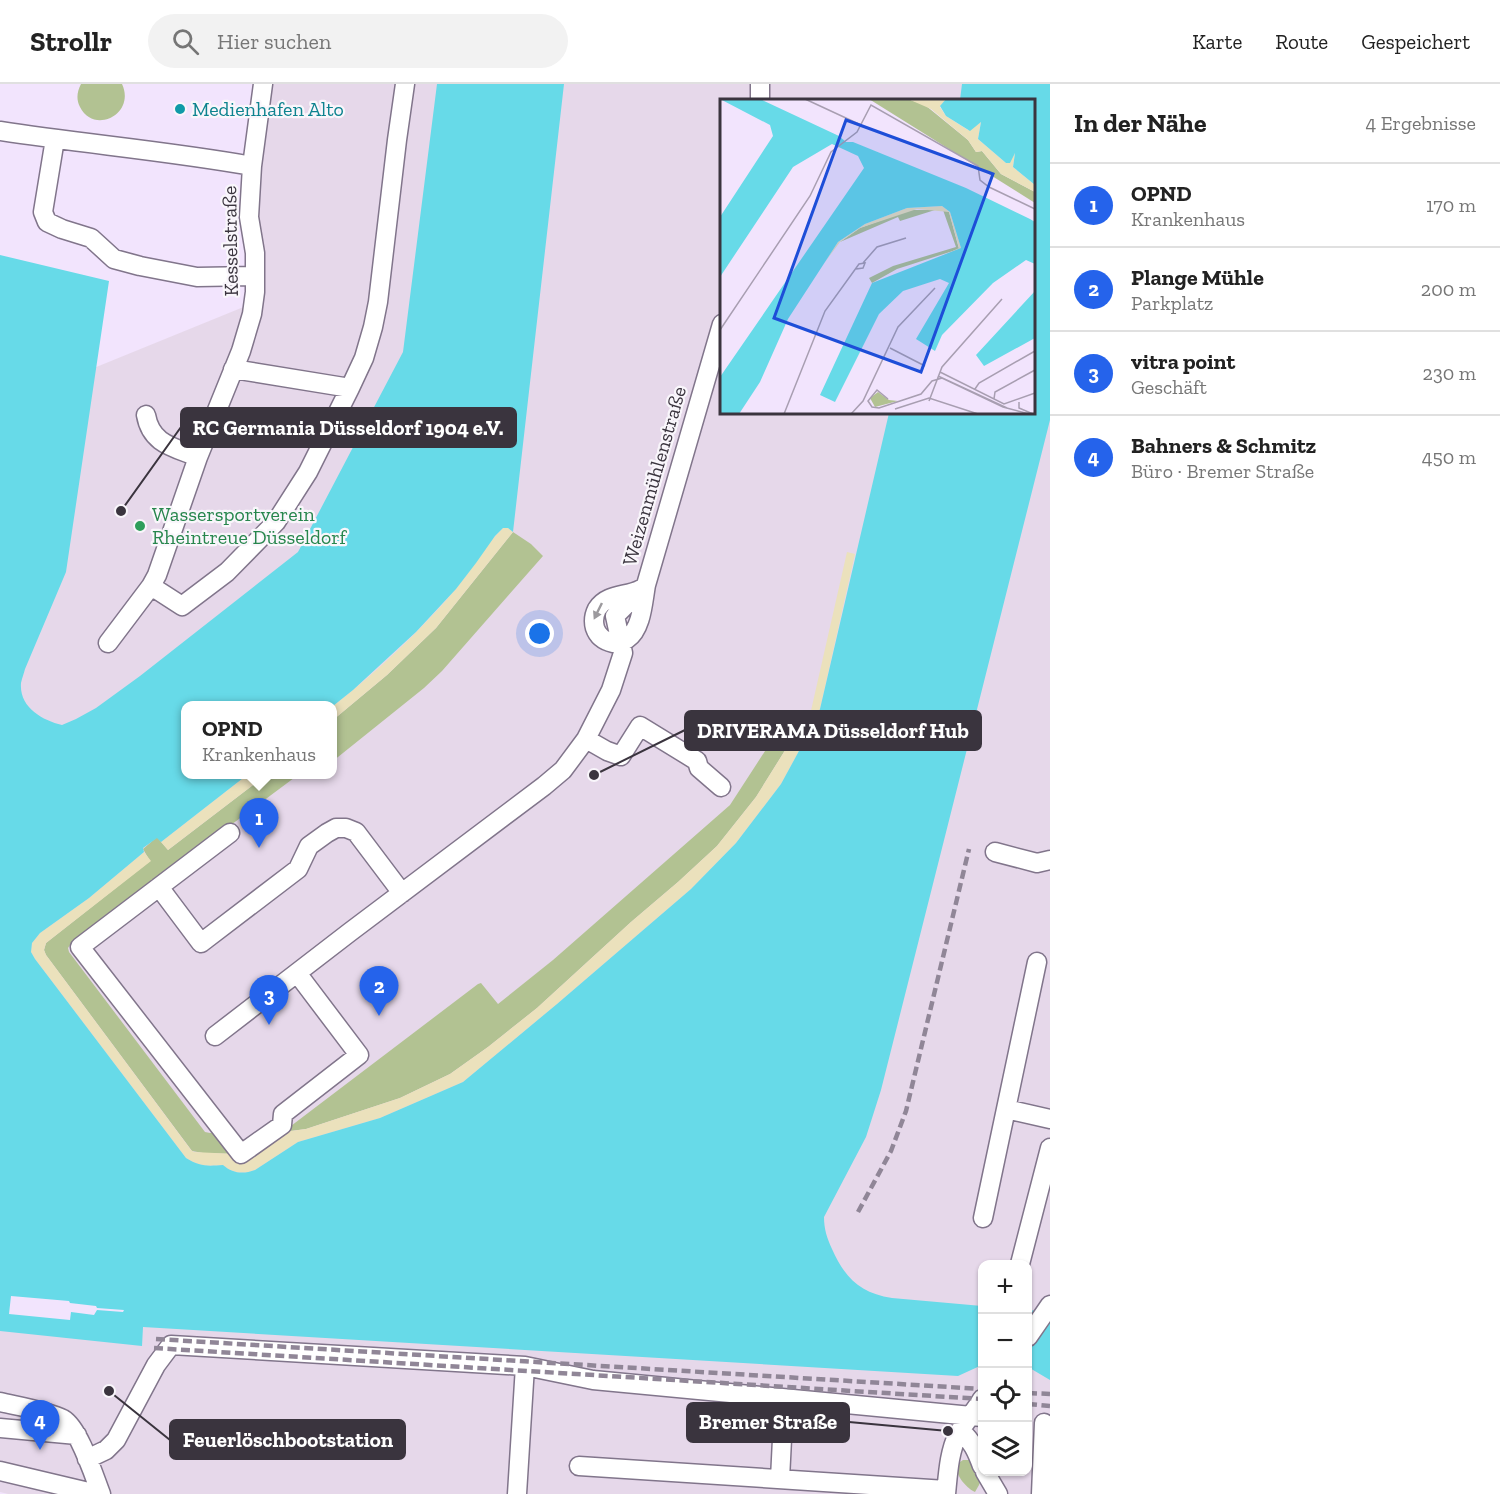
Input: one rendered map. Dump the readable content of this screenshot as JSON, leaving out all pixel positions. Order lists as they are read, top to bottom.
{
  "streets": {
    "street": ["Kesselstraße", "Weizenmühlenstraße"]
  },
  "places": [
    "Medienhafen Alto",
    "RC Germania Düsseldorf 1904 e.V.",
    "Wassersportverein Rheintreue Düsseldorf",
    "DRIVERAMA Düsseldorf Hub",
    "Feuerlöschbootstation",
    "Bremer Straße"
  ],
  "page": {
    "header": "Strollr",
    "search": "Hier suchen",
    "nav": ["Karte", "Route", "Gespeichert"],
    "heading": ["In der Nähe", "4 Ergebnisse"],
    "list": [
      {
        "mark": "1",
        "name": "OPND",
        "note": "Krankenhaus",
        "value": "170 m"
      },
      {
        "mark": "2",
        "name": "Plange Mühle",
        "note": "Parkplatz",
        "value": "200 m"
      },
      {
        "mark": "3",
        "name": "vitra point",
        "note": "Geschäft",
        "value": "230 m"
      },
      {
        "mark": "4",
        "name": "Bahners & Schmitz",
        "note": "Büro · Bremer Straße",
        "value": "450 m"
      }
    ],
    "popup": ["OPND", "Krankenhaus"],
    "pins": [
      "1",
      "2",
      "3",
      "4"
    ],
    "map_buttons": ["+", "−"]
  }
}
